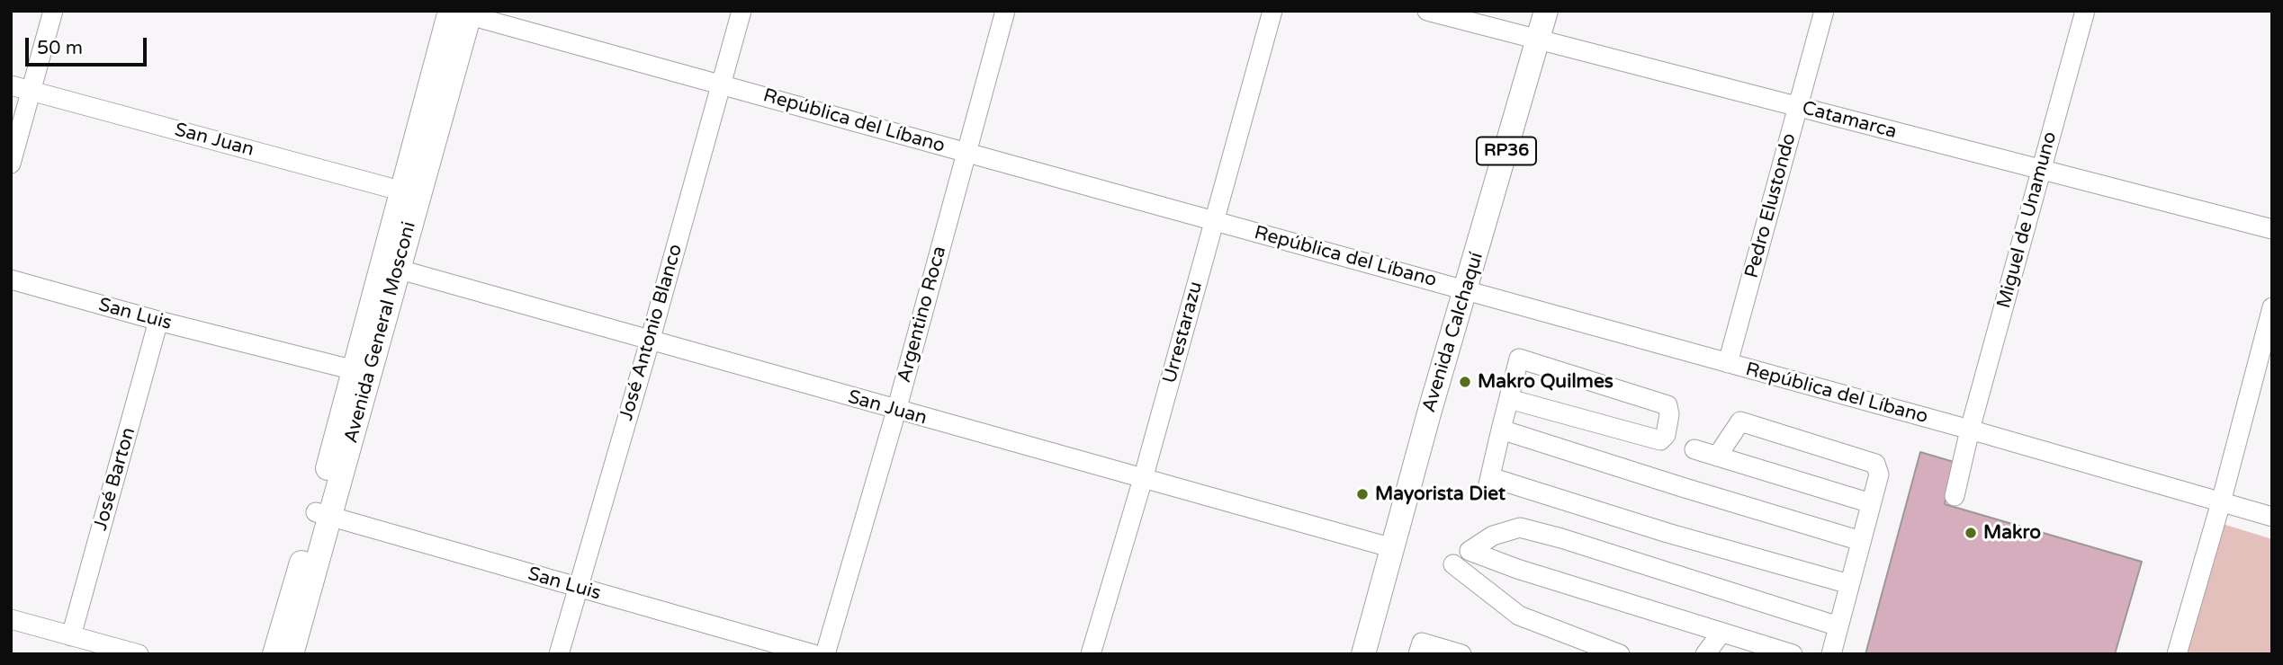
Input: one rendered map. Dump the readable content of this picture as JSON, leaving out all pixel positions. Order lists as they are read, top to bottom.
{
  "streets": {
    "main road": ["RP36", "Avenida General Mosconi", "Avenida Calchaquí"],
    "street": [
      "Catamarca",
      "República del Líbano",
      "San Juan",
      "Pedro Elustondo",
      "Miguel de Unamuno",
      "San Luis",
      "Argentino Roca",
      "José Antonio Blanco",
      "Urrestarazu",
      "José Barton"
    ]
  },
  "crossings": [
    ["Catamarca", "Pedro Elustondo"],
    ["Catamarca", "Miguel de Unamuno"],
    ["Catamarca", "Avenida Calchaquí"],
    ["República del Líbano", "Pedro Elustondo"],
    ["República del Líbano", "Miguel de Unamuno"],
    ["República del Líbano", "Argentino Roca"],
    ["República del Líbano", "Avenida General Mosconi"],
    ["República del Líbano", "José Antonio Blanco"],
    ["República del Líbano", "Urrestarazu"],
    ["República del Líbano", "Avenida Calchaquí"],
    ["San Juan", "Argentino Roca"],
    ["San Juan", "Avenida General Mosconi"],
    ["San Juan", "José Antonio Blanco"],
    ["San Juan", "Urrestarazu"],
    ["San Juan", "Avenida Calchaquí"],
    ["San Luis", "Avenida General Mosconi"],
    ["San Luis", "José Antonio Blanco"],
    ["San Luis", "José Barton"]
  ],
  "places": ["Makro Quilmes", "Mayorista Diet", "Makro"],
  "scale_bar": "50 m"
}
